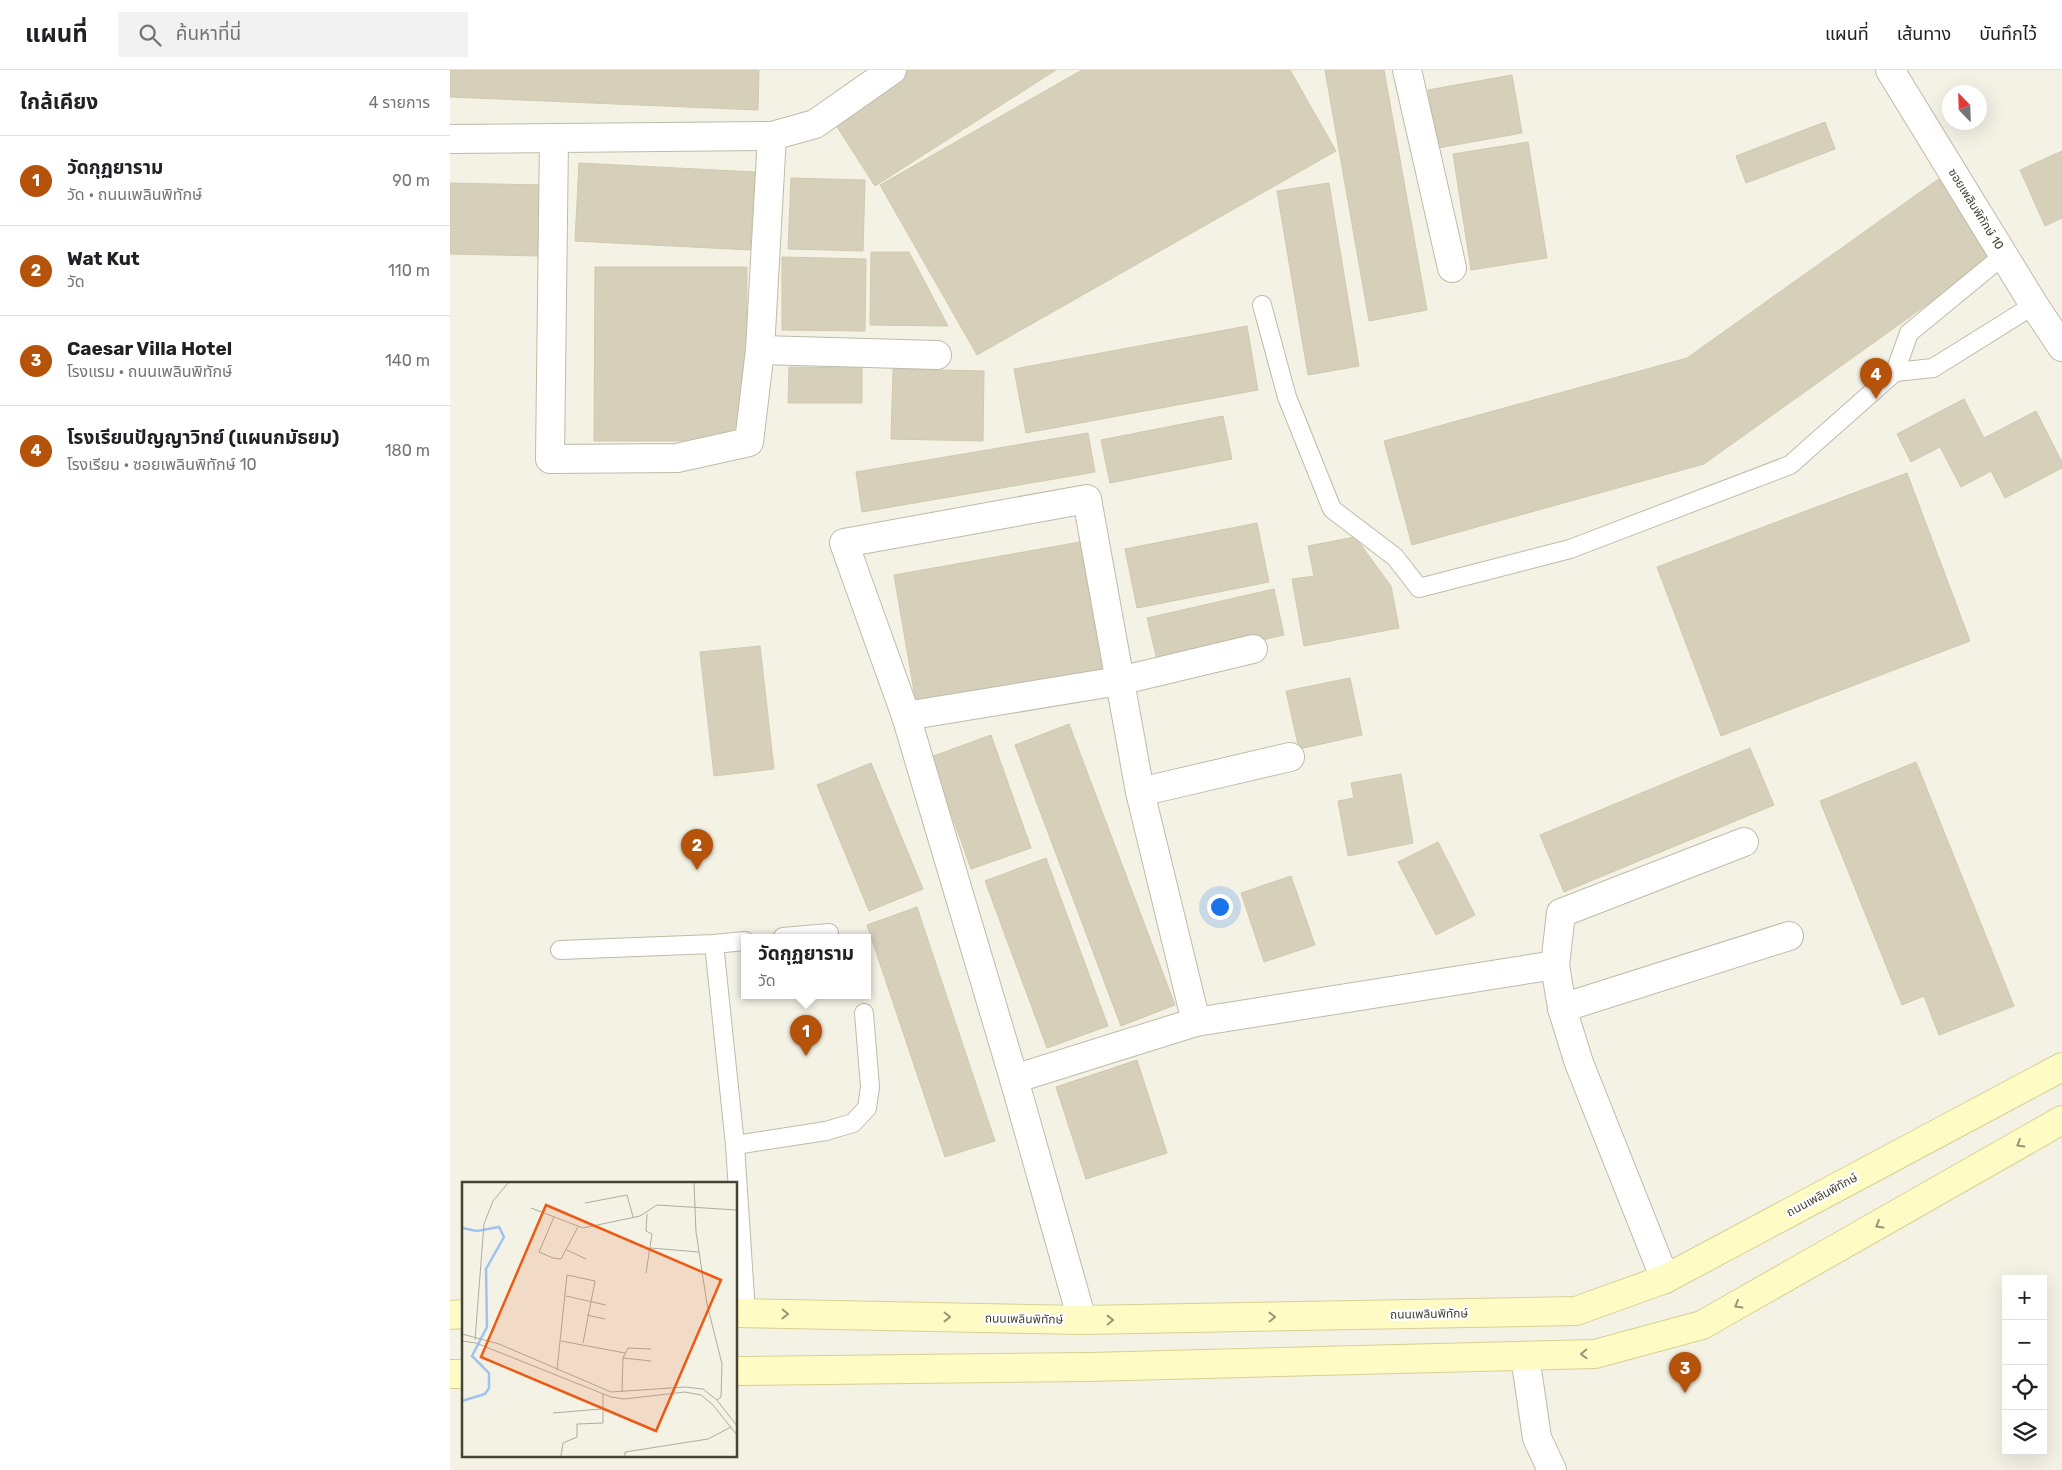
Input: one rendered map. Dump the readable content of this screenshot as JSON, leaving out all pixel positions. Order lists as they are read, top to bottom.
{
  "streets": {
    "main road": ["ถนนเพลินพิทักษ์"],
    "street": ["ซอยเพลินพิทักษ์ 10"]
  },
  "north": "top left",
  "page": {
    "header": "แผนที่",
    "search": "ค้นหาที่นี่",
    "nav": ["แผนที่", "เส้นทาง", "บันทึกไว้"],
    "heading": ["ใกล้เคียง", "4 รายการ"],
    "list": [
      {
        "mark": "1",
        "name": "วัดกุฏยาราม",
        "note": "วัด · ถนนเพลินพิทักษ์",
        "value": "90 m"
      },
      {
        "mark": "2",
        "name": "Wat Kut",
        "note": "วัด",
        "value": "110 m"
      },
      {
        "mark": "3",
        "name": "Caesar Villa Hotel",
        "note": "โรงแรม · ถนนเพลินพิทักษ์",
        "value": "140 m"
      },
      {
        "mark": "4",
        "name": "โรงเรียนปัญญาวิทย์ (แผนกมัธยม)",
        "note": "โรงเรียน · ซอยเพลินพิทักษ์ 10",
        "value": "180 m"
      }
    ],
    "pins": [
      "4",
      "2",
      "1",
      "3"
    ],
    "popup": ["วัดกุฏยาราม", "วัด"],
    "map_buttons": ["+", "−"]
  }
}
